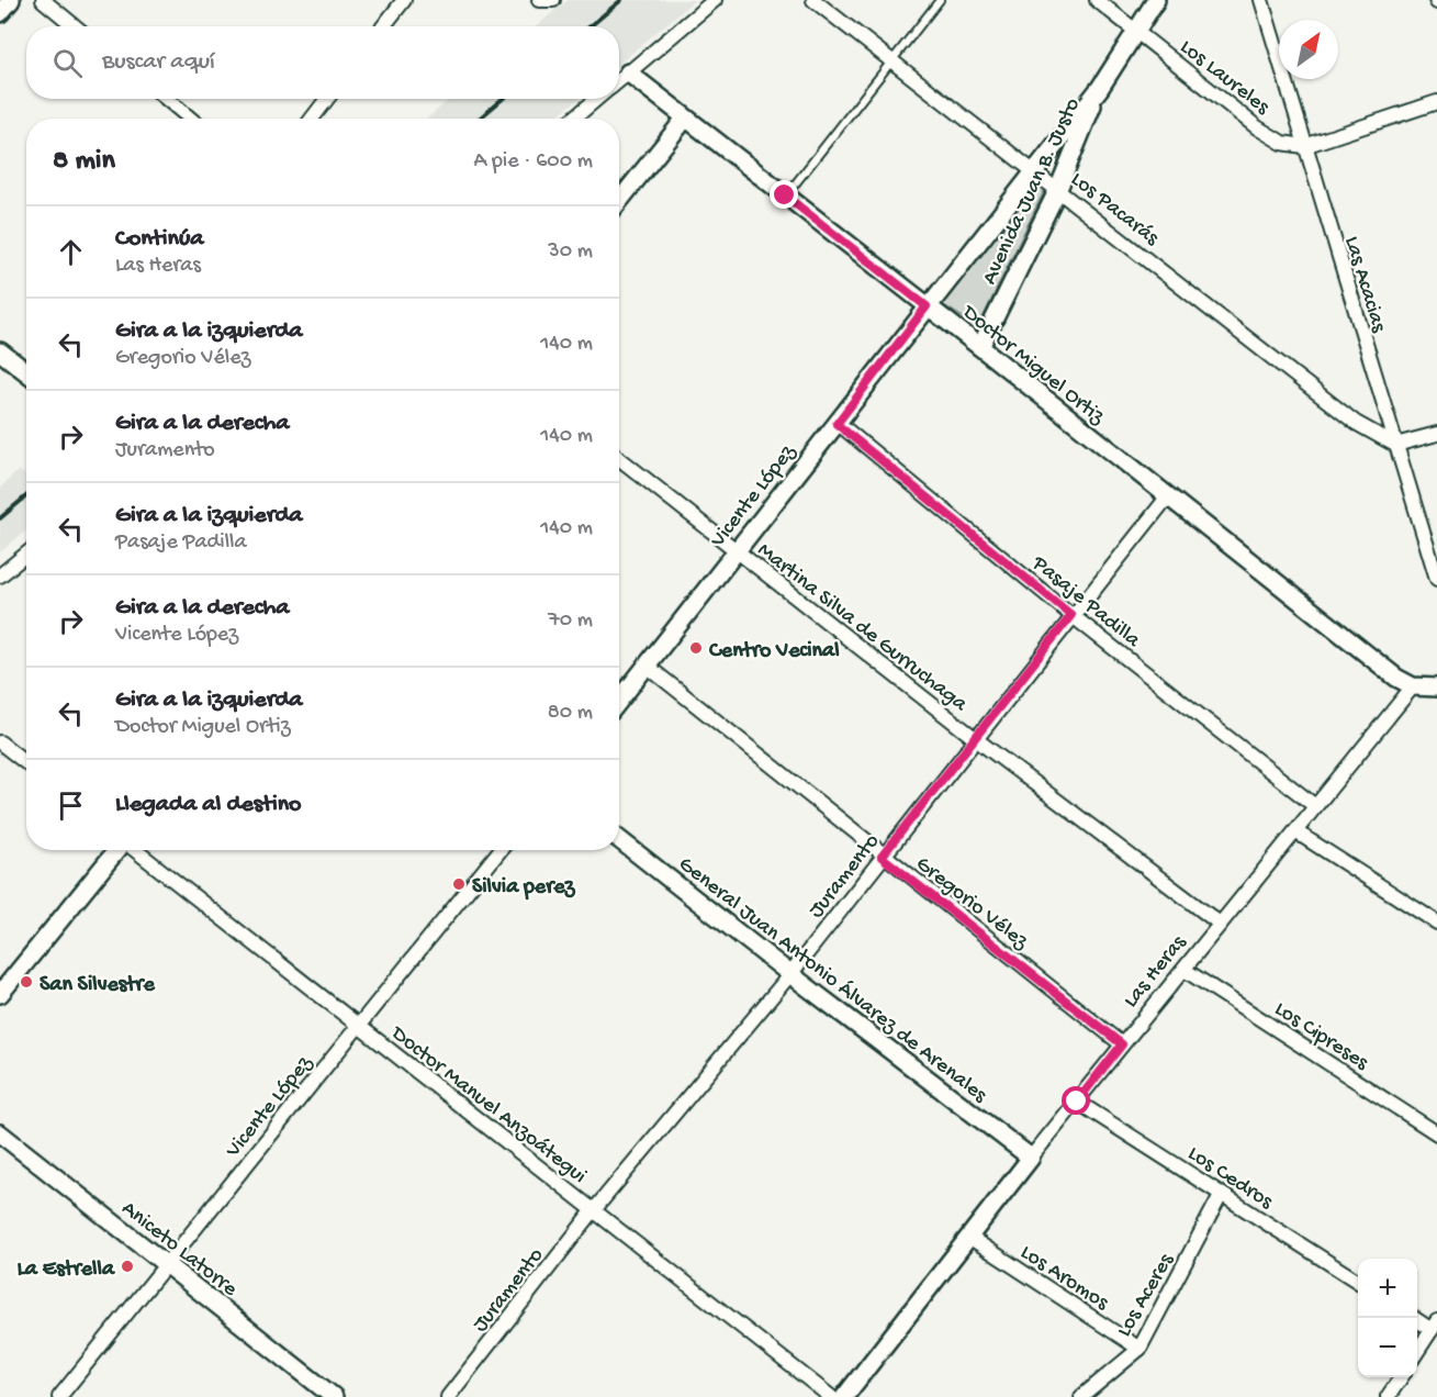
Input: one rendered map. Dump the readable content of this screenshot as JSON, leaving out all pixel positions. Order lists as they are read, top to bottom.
{
  "streets": {
    "street": [
      "Los Laureles",
      "Avenida Juan B. Justo",
      "Los Pacarás",
      "Las Acacias",
      "Doctor Miguel Ortiz",
      "Vicente López",
      "Pasaje Padilla",
      "Martina Silva de Gurruchaga",
      "Juramento",
      "Gregorio Vélez",
      "Las Heras",
      "General Juan Antonio Álvarez de Arenales",
      "Los Cipreses",
      "Doctor Manuel Anzoátegui",
      "Los Cedros",
      "Aniceto Latorre",
      "Los Aromos",
      "Los Aceres"
    ]
  },
  "crossings": [
    ["Los Laureles", "Avenida Juan B. Justo"],
    ["Los Laureles", "Las Acacias"],
    ["Avenida Juan B. Justo", "Los Pacarás"],
    ["Avenida Juan B. Justo", "Doctor Miguel Ortiz"],
    ["Avenida Juan B. Justo", "Vicente López"],
    ["Los Pacarás", "Las Acacias"],
    ["Doctor Miguel Ortiz", "Vicente López"],
    ["Doctor Miguel Ortiz", "Juramento"],
    ["Doctor Miguel Ortiz", "Las Heras"],
    ["Vicente López", "Pasaje Padilla"],
    ["Vicente López", "Martina Silva de Gurruchaga"],
    ["Vicente López", "Gregorio Vélez"],
    ["Vicente López", "Doctor Manuel Anzoátegui"],
    ["Vicente López", "Aniceto Latorre"],
    ["Pasaje Padilla", "Juramento"],
    ["Pasaje Padilla", "Las Heras"],
    ["Martina Silva de Gurruchaga", "Juramento"],
    ["Martina Silva de Gurruchaga", "Las Heras"],
    ["Juramento", "Gregorio Vélez"],
    ["Juramento", "General Juan Antonio Álvarez de Arenales"],
    ["Juramento", "Doctor Manuel Anzoátegui"],
    ["Gregorio Vélez", "Las Heras"],
    ["Las Heras", "General Juan Antonio Álvarez de Arenales"],
    ["Las Heras", "Los Cipreses"],
    ["Las Heras", "Los Cedros"],
    ["Las Heras", "Los Aromos"],
    ["Los Cedros", "Los Aceres"],
    ["Los Aromos", "Los Aceres"]
  ],
  "places": [
    "Centro Vecinal",
    "Silvia perez",
    "San Silvestre",
    "La Estrella"
  ],
  "north": "top right",
  "page": {
    "search": "Buscar aquí",
    "heading": ["8 min", "A pie · 600 m"],
    "list": [
      ["Continúa", "Las Heras", "30 m"],
      ["Gira a la izquierda", "Gregorio Vélez", "140 m"],
      ["Gira a la derecha", "Juramento", "140 m"],
      ["Gira a la izquierda", "Pasaje Padilla", "140 m"],
      ["Gira a la derecha", "Vicente López", "70 m"],
      ["Gira a la izquierda", "Doctor Miguel Ortiz", "80 m"],
      "Llegada al destino"
    ],
    "map_buttons": ["+", "−"]
  }
}
